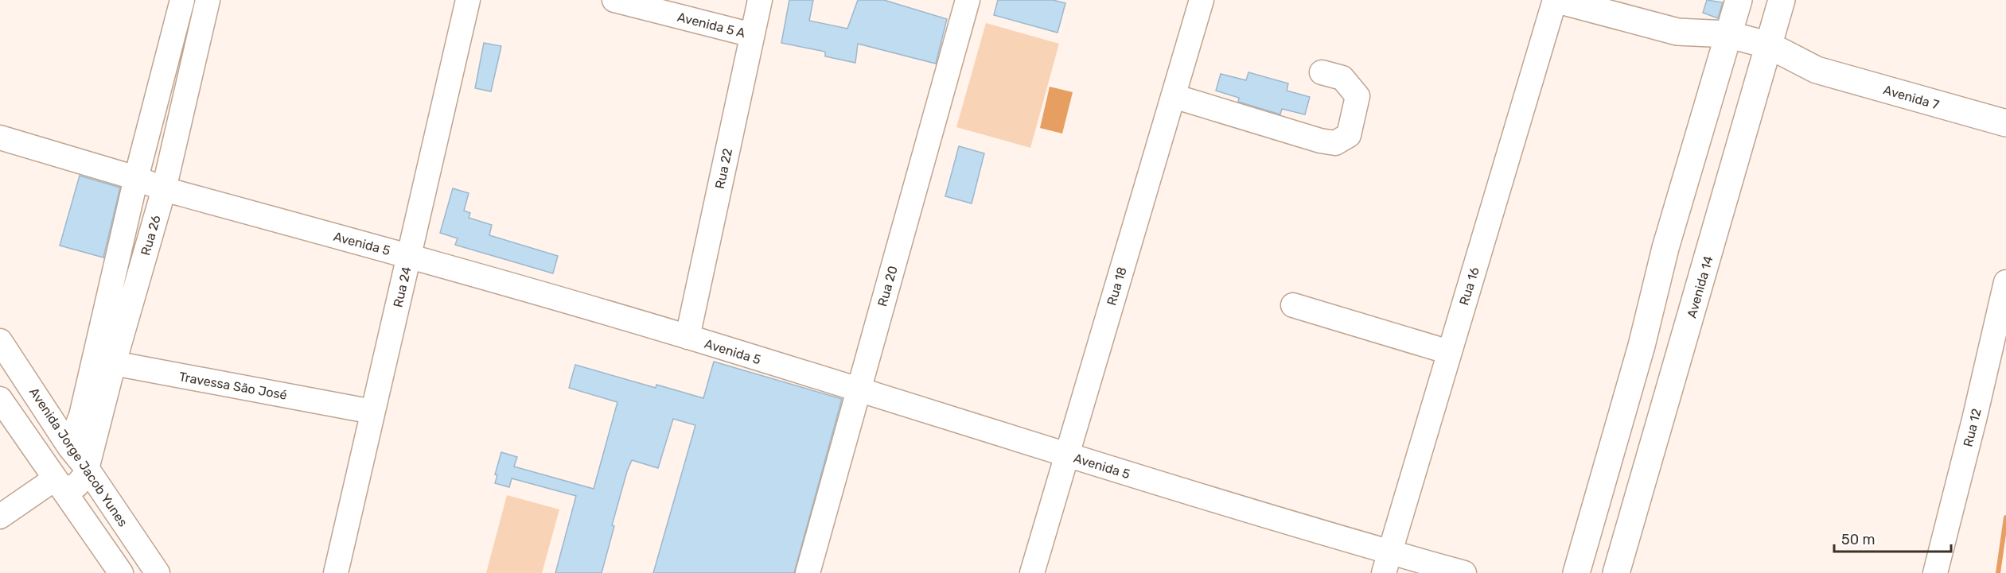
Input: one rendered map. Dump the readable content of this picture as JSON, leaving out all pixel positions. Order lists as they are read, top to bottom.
{
  "streets": {
    "main road": ["Avenida 7", "Avenida 14"],
    "street": [
      "Avenida 5 A",
      "Rua 22",
      "Rua 26",
      "Avenida 5",
      "Rua 20",
      "Rua 18",
      "Rua 16",
      "Rua 24",
      "Travessa São José",
      "Rua 12",
      "Avenida Jorge Jacob Yunes"
    ]
  },
  "crossings": [
    ["Avenida 5 A", "Rua 22"],
    ["Avenida 7", "Rua 16"],
    ["Avenida 7", "Avenida 14"],
    ["Rua 22", "Avenida 5"],
    ["Rua 26", "Avenida 5"],
    ["Rua 26", "Travessa São José"],
    ["Rua 26", "Avenida Jorge Jacob Yunes"],
    ["Avenida 5", "Rua 20"],
    ["Avenida 5", "Rua 18"],
    ["Avenida 5", "Rua 16"],
    ["Avenida 5", "Rua 24"],
    ["Rua 24", "Travessa São José"]
  ],
  "scale_bar": "50 m"
}
